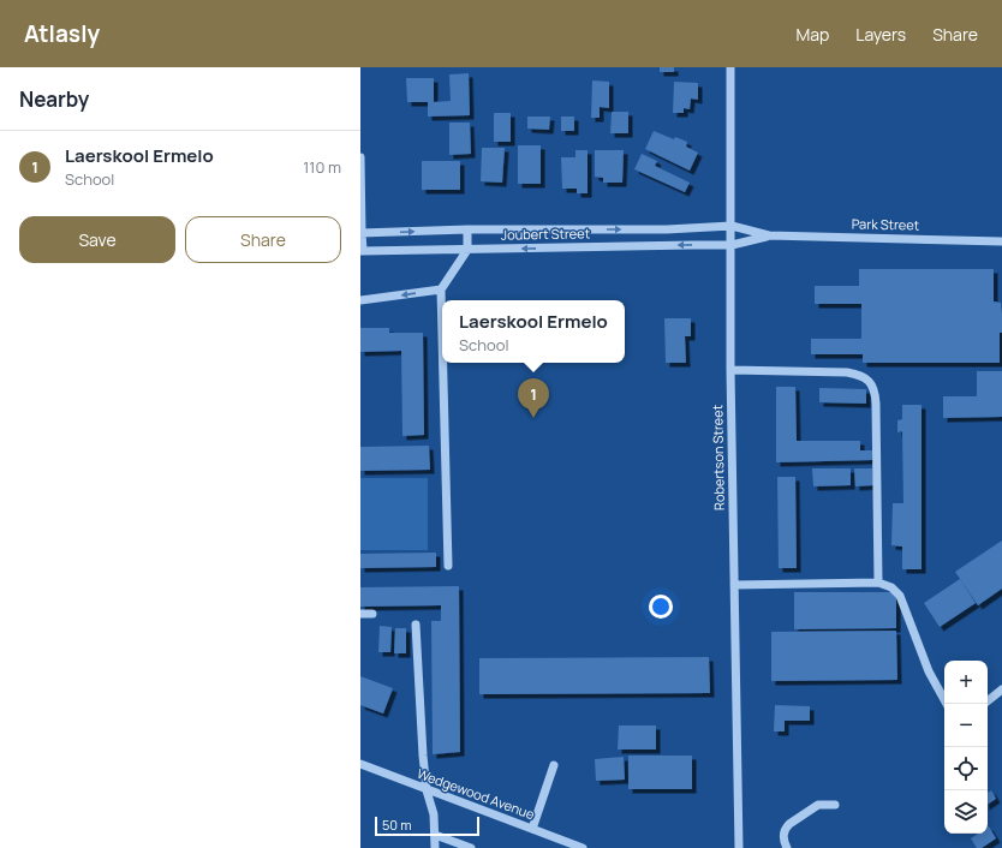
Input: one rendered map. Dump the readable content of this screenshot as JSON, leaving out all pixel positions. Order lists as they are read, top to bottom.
{
  "streets": {
    "street": [
      "Park Street",
      "Joubert Street",
      "Robertson Street",
      "Wedgewood Avenue"
    ]
  },
  "crossings": [
    ["Park Street", "Joubert Street"],
    ["Park Street", "Robertson Street"],
    ["Joubert Street", "Robertson Street"]
  ],
  "scale_bar": "50 m",
  "page": {
    "header": "Atlasly",
    "nav": ["Map", "Layers", "Share"],
    "heading": "Nearby",
    "list": [
      {
        "mark": "1",
        "name": "Laerskool Ermelo",
        "note": "School",
        "value": "110 m"
      }
    ],
    "buttons": ["Save", "Share"],
    "popup": ["Laerskool Ermelo", "School"],
    "pins": "1",
    "map_buttons": ["+", "−"],
    "scale": "50 m"
  }
}
